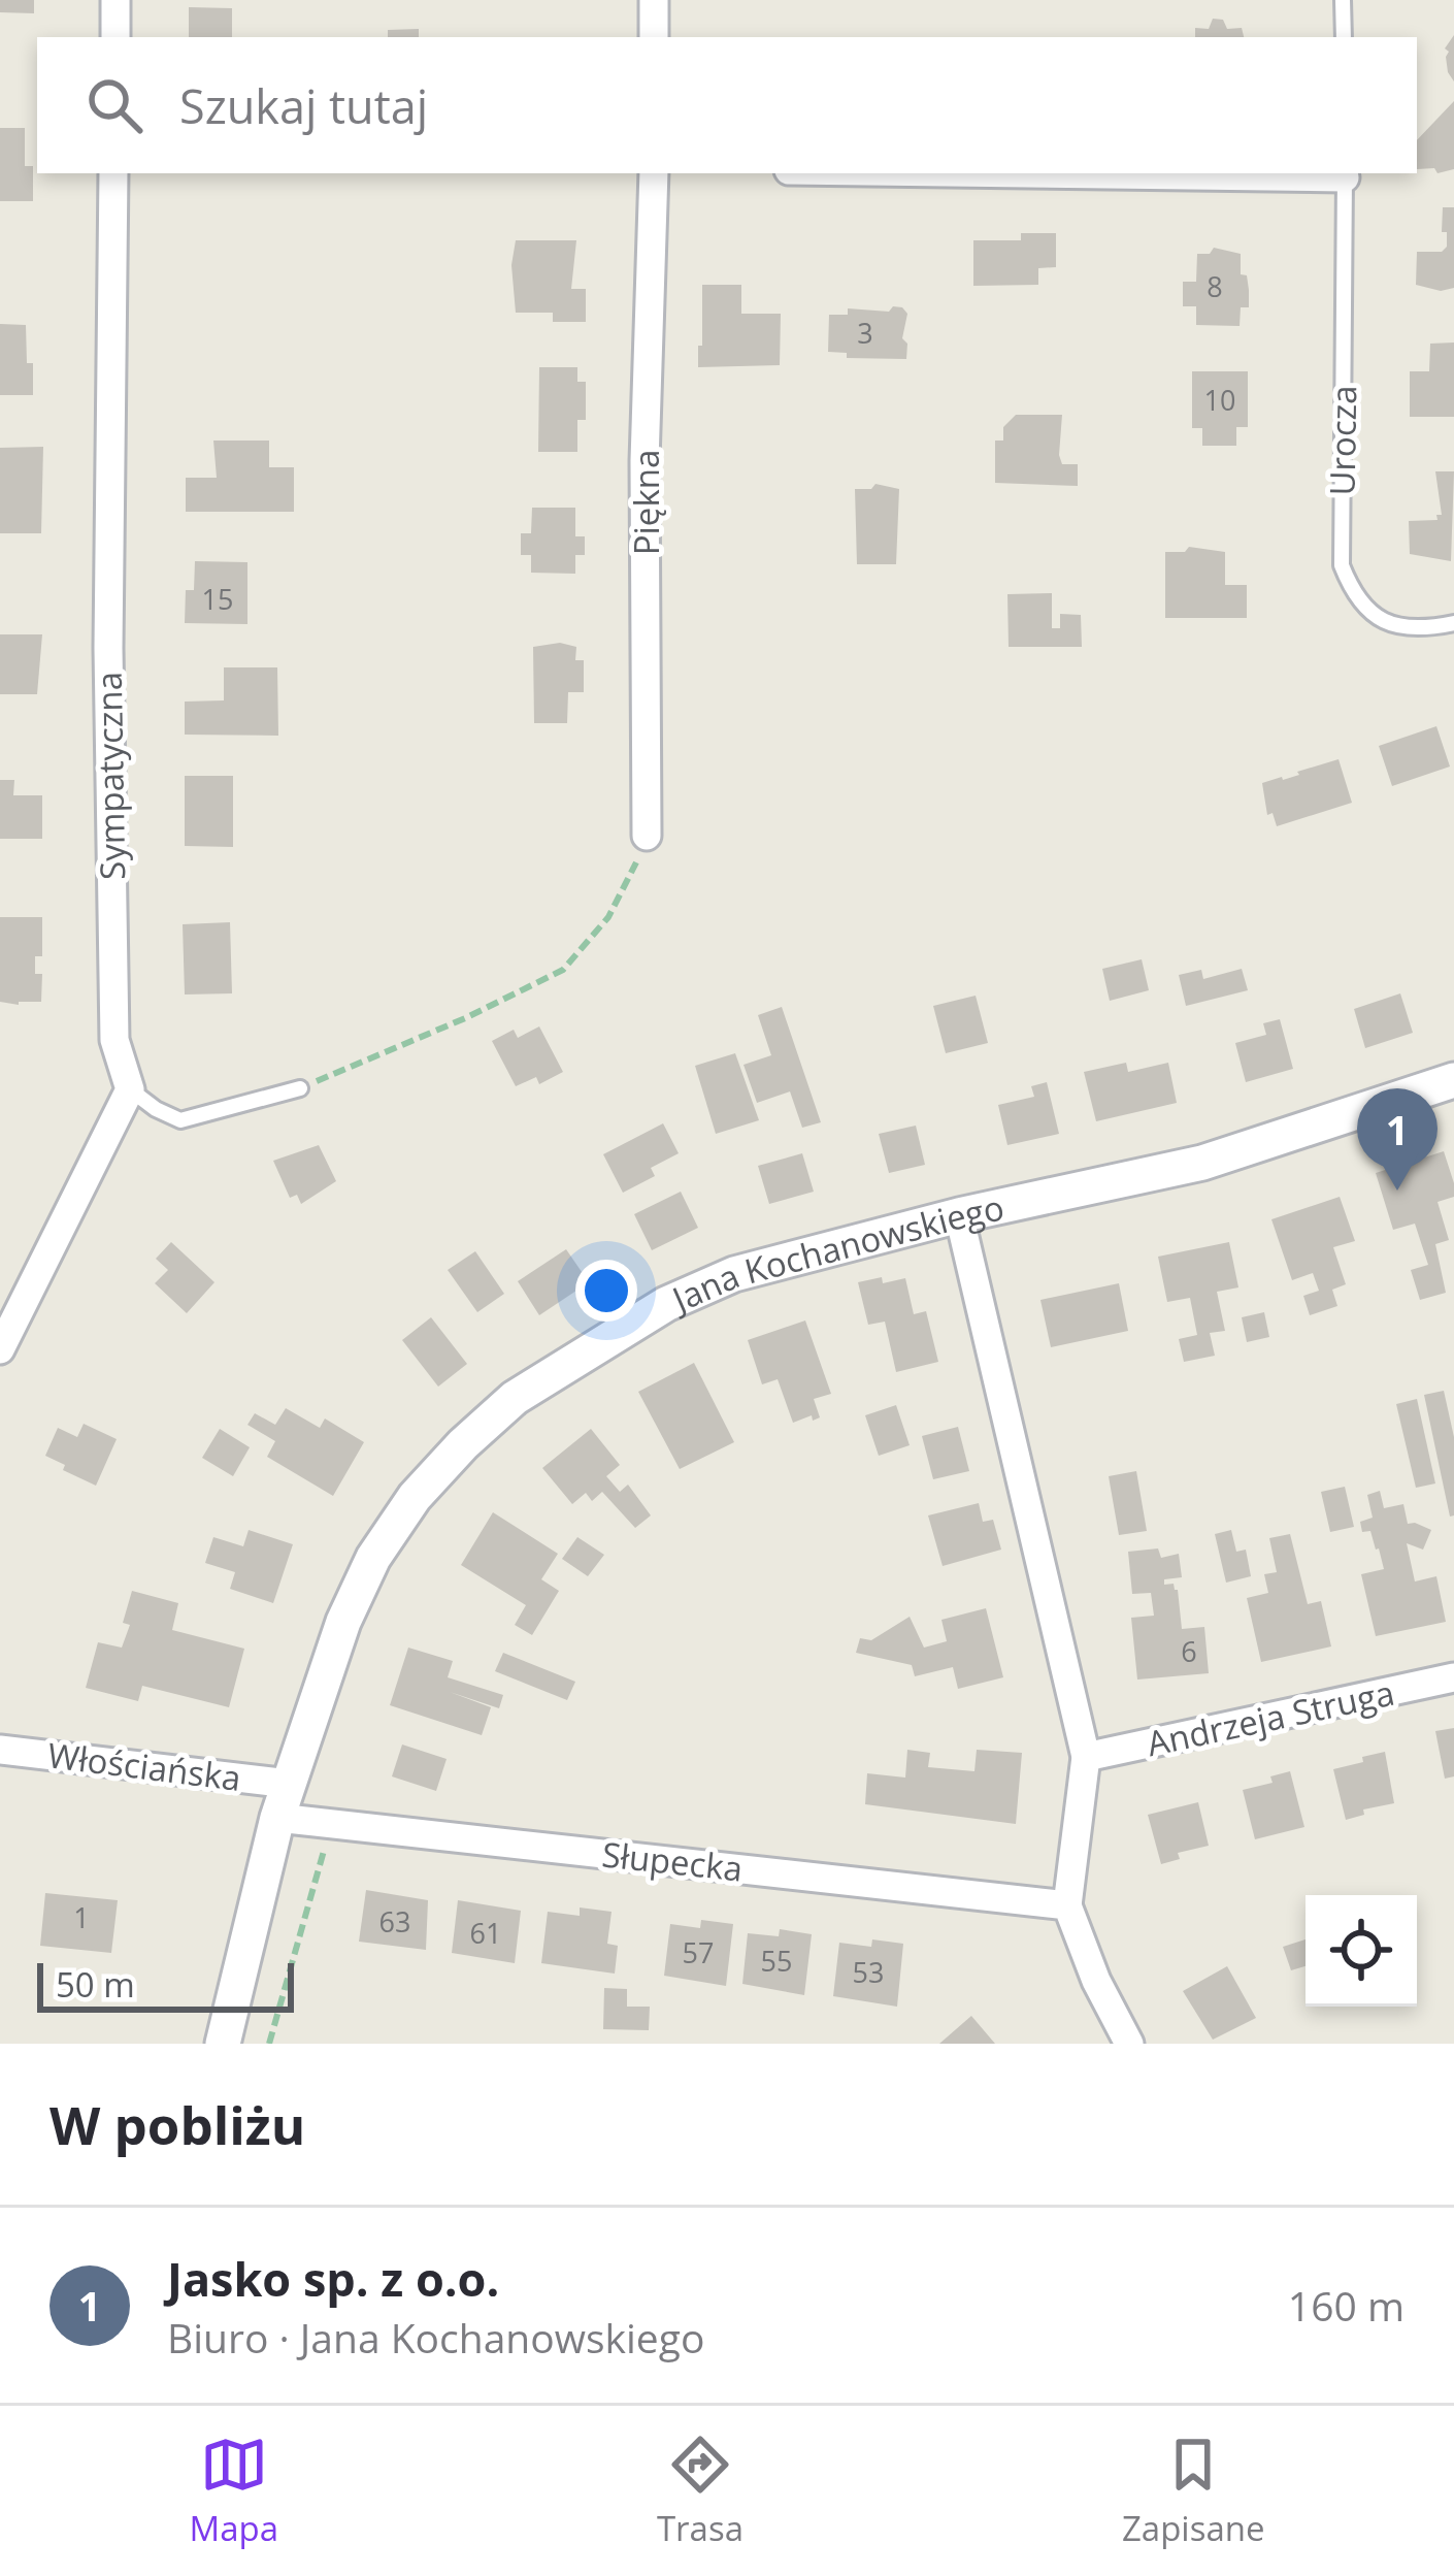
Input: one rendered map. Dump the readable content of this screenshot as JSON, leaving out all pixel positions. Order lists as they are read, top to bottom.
{
  "streets": {
    "street": [
      "Piękna",
      "Sympatyczna",
      "Jana Kochanowskiego",
      "Andrzeja Struga",
      "Włościańska",
      "Słupecka"
    ],
    "lane": ["Urocza"]
  },
  "crossings": [
    ["Jana Kochanowskiego", "Włościańska"],
    ["Jana Kochanowskiego", "Słupecka"]
  ],
  "house_numbers": [
    "8",
    "3",
    "10",
    "15",
    "6",
    "1",
    "63",
    "61",
    "57",
    "55",
    "53"
  ],
  "scale_bar": "50 m",
  "page": {
    "search": "Szukaj tutaj",
    "pins": "1",
    "scale": "50 m",
    "heading": "W pobliżu",
    "list": [
      {
        "mark": "1",
        "name": "Jasko sp. z o.o.",
        "note": "Biuro · Jana Kochanowskiego",
        "value": "160 m"
      }
    ],
    "nav": ["Mapa", "Trasa", "Zapisane"]
  }
}
